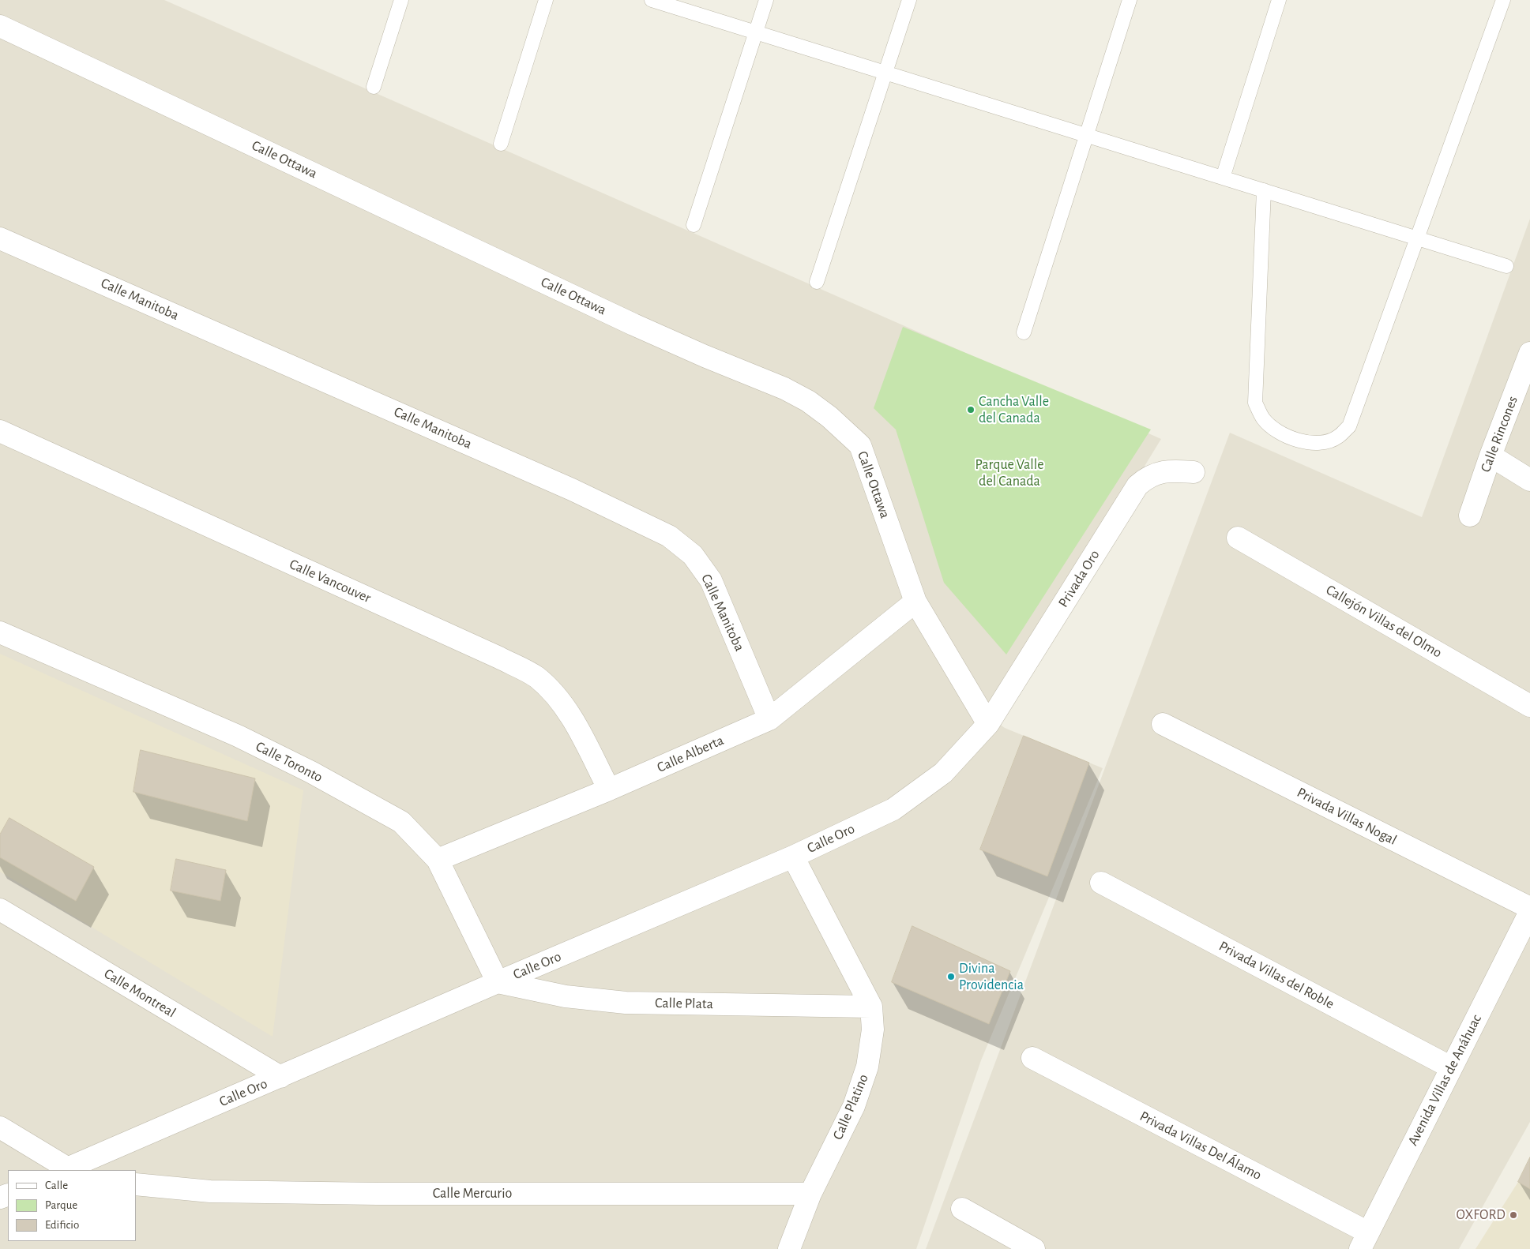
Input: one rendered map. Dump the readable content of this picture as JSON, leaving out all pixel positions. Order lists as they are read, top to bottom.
{
  "streets": {
    "street": [
      "Calle Ottawa",
      "Calle Manitoba",
      "Calle Rincones",
      "Privada Oro",
      "Calle Vancouver",
      "Callejón Villas del Olmo",
      "Calle Alberta",
      "Calle Toronto",
      "Privada Villas Nogal",
      "Calle Oro",
      "Privada Villas del Roble",
      "Calle Montreal",
      "Calle Plata",
      "Avenida Villas de Anáhuac",
      "Calle Platino",
      "Privada Villas Del Álamo",
      "Calle Mercurio"
    ]
  },
  "crossings": [
    ["Calle Ottawa", "Privada Oro"],
    ["Calle Ottawa", "Calle Alberta"],
    ["Calle Ottawa", "Calle Oro"],
    ["Calle Manitoba", "Calle Alberta"],
    ["Privada Oro", "Calle Oro"],
    ["Calle Vancouver", "Calle Alberta"],
    ["Calle Alberta", "Calle Toronto"],
    ["Calle Toronto", "Calle Oro"],
    ["Calle Toronto", "Calle Plata"],
    ["Calle Oro", "Calle Montreal"],
    ["Calle Oro", "Calle Plata"],
    ["Calle Oro", "Calle Platino"],
    ["Privada Villas del Roble", "Avenida Villas de Anáhuac"],
    ["Calle Plata", "Calle Platino"],
    ["Avenida Villas de Anáhuac", "Privada Villas Del Álamo"],
    ["Calle Platino", "Calle Mercurio"]
  ],
  "parks": ["Parque Valle del Canada"],
  "places": ["Cancha Valle del Canada", "Divina Providencia", "OXFORD"],
  "legend": ["Calle", "Parque", "Edificio"]
}
